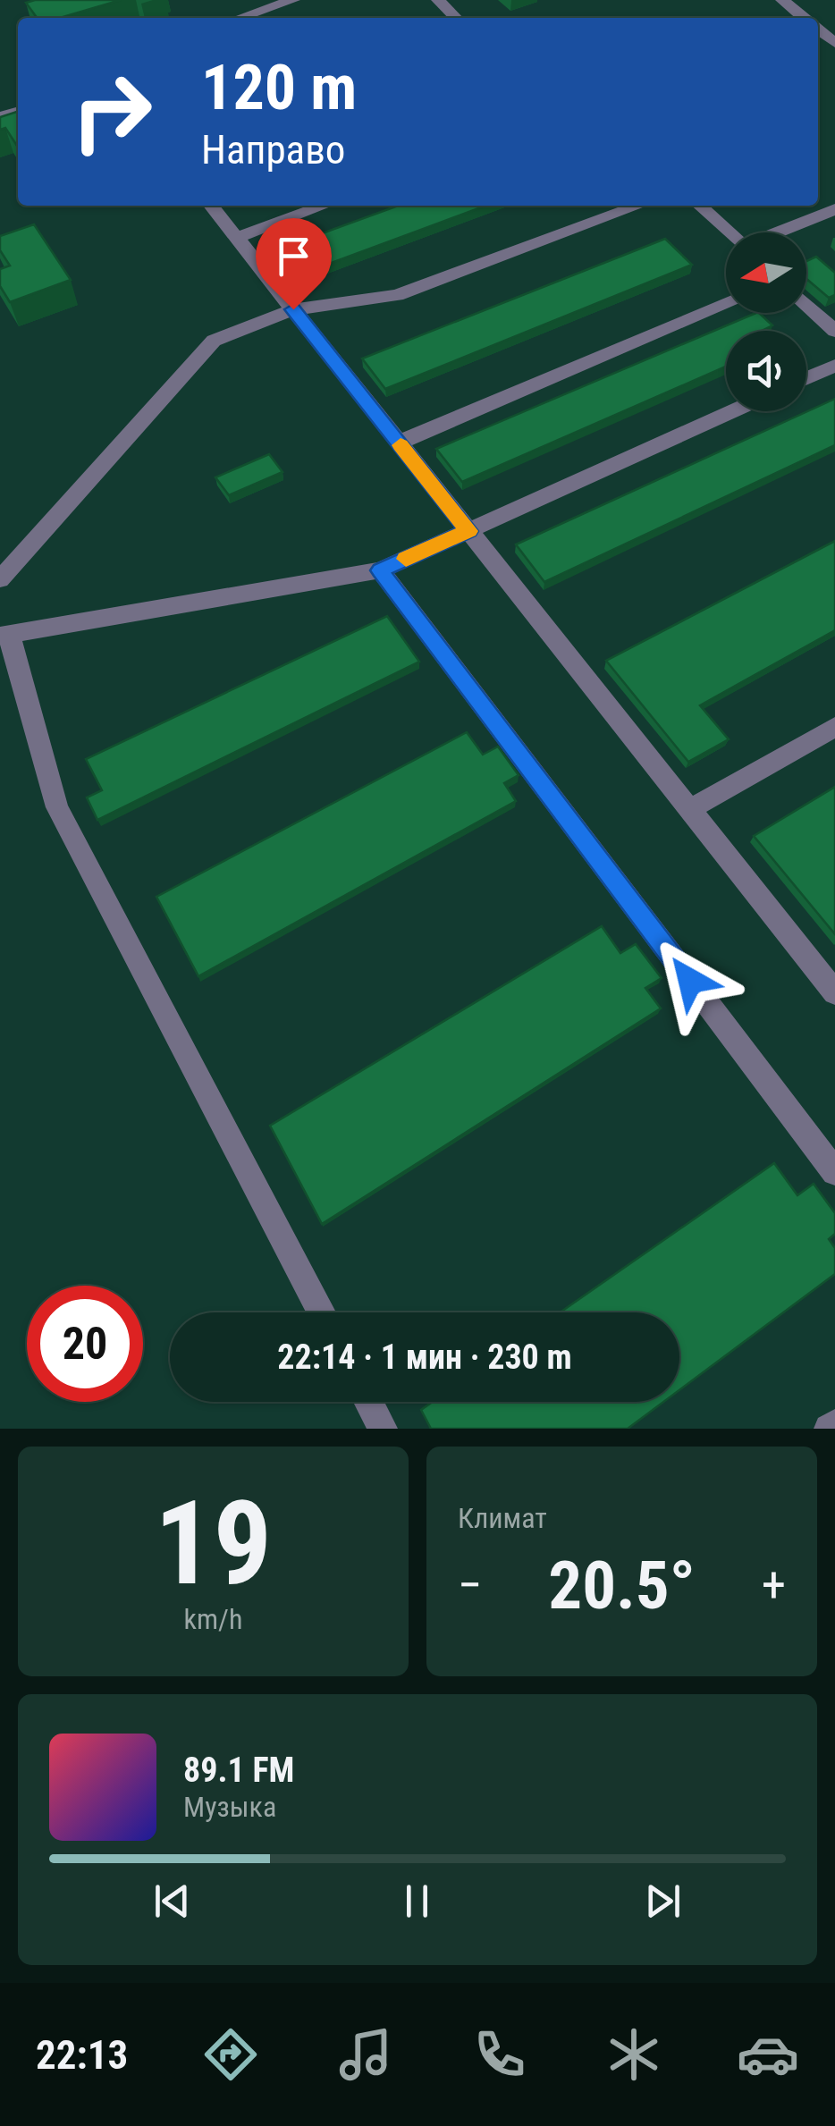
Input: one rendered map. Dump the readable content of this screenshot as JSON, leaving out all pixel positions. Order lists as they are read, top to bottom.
{
  "north": "left",
  "page": {
    "turn": ["120 m", "Направо"],
    "limit": "20",
    "trip": "22:14 · 1 мин · 230 m",
    "tile": [
      ["19", "km/h"],
      "Климат"
    ],
    "heat": ["−", "20.5°", "+"],
    "song": ["89.1 FM", "Музыка"],
    "tabs": "22:13"
  }
}
